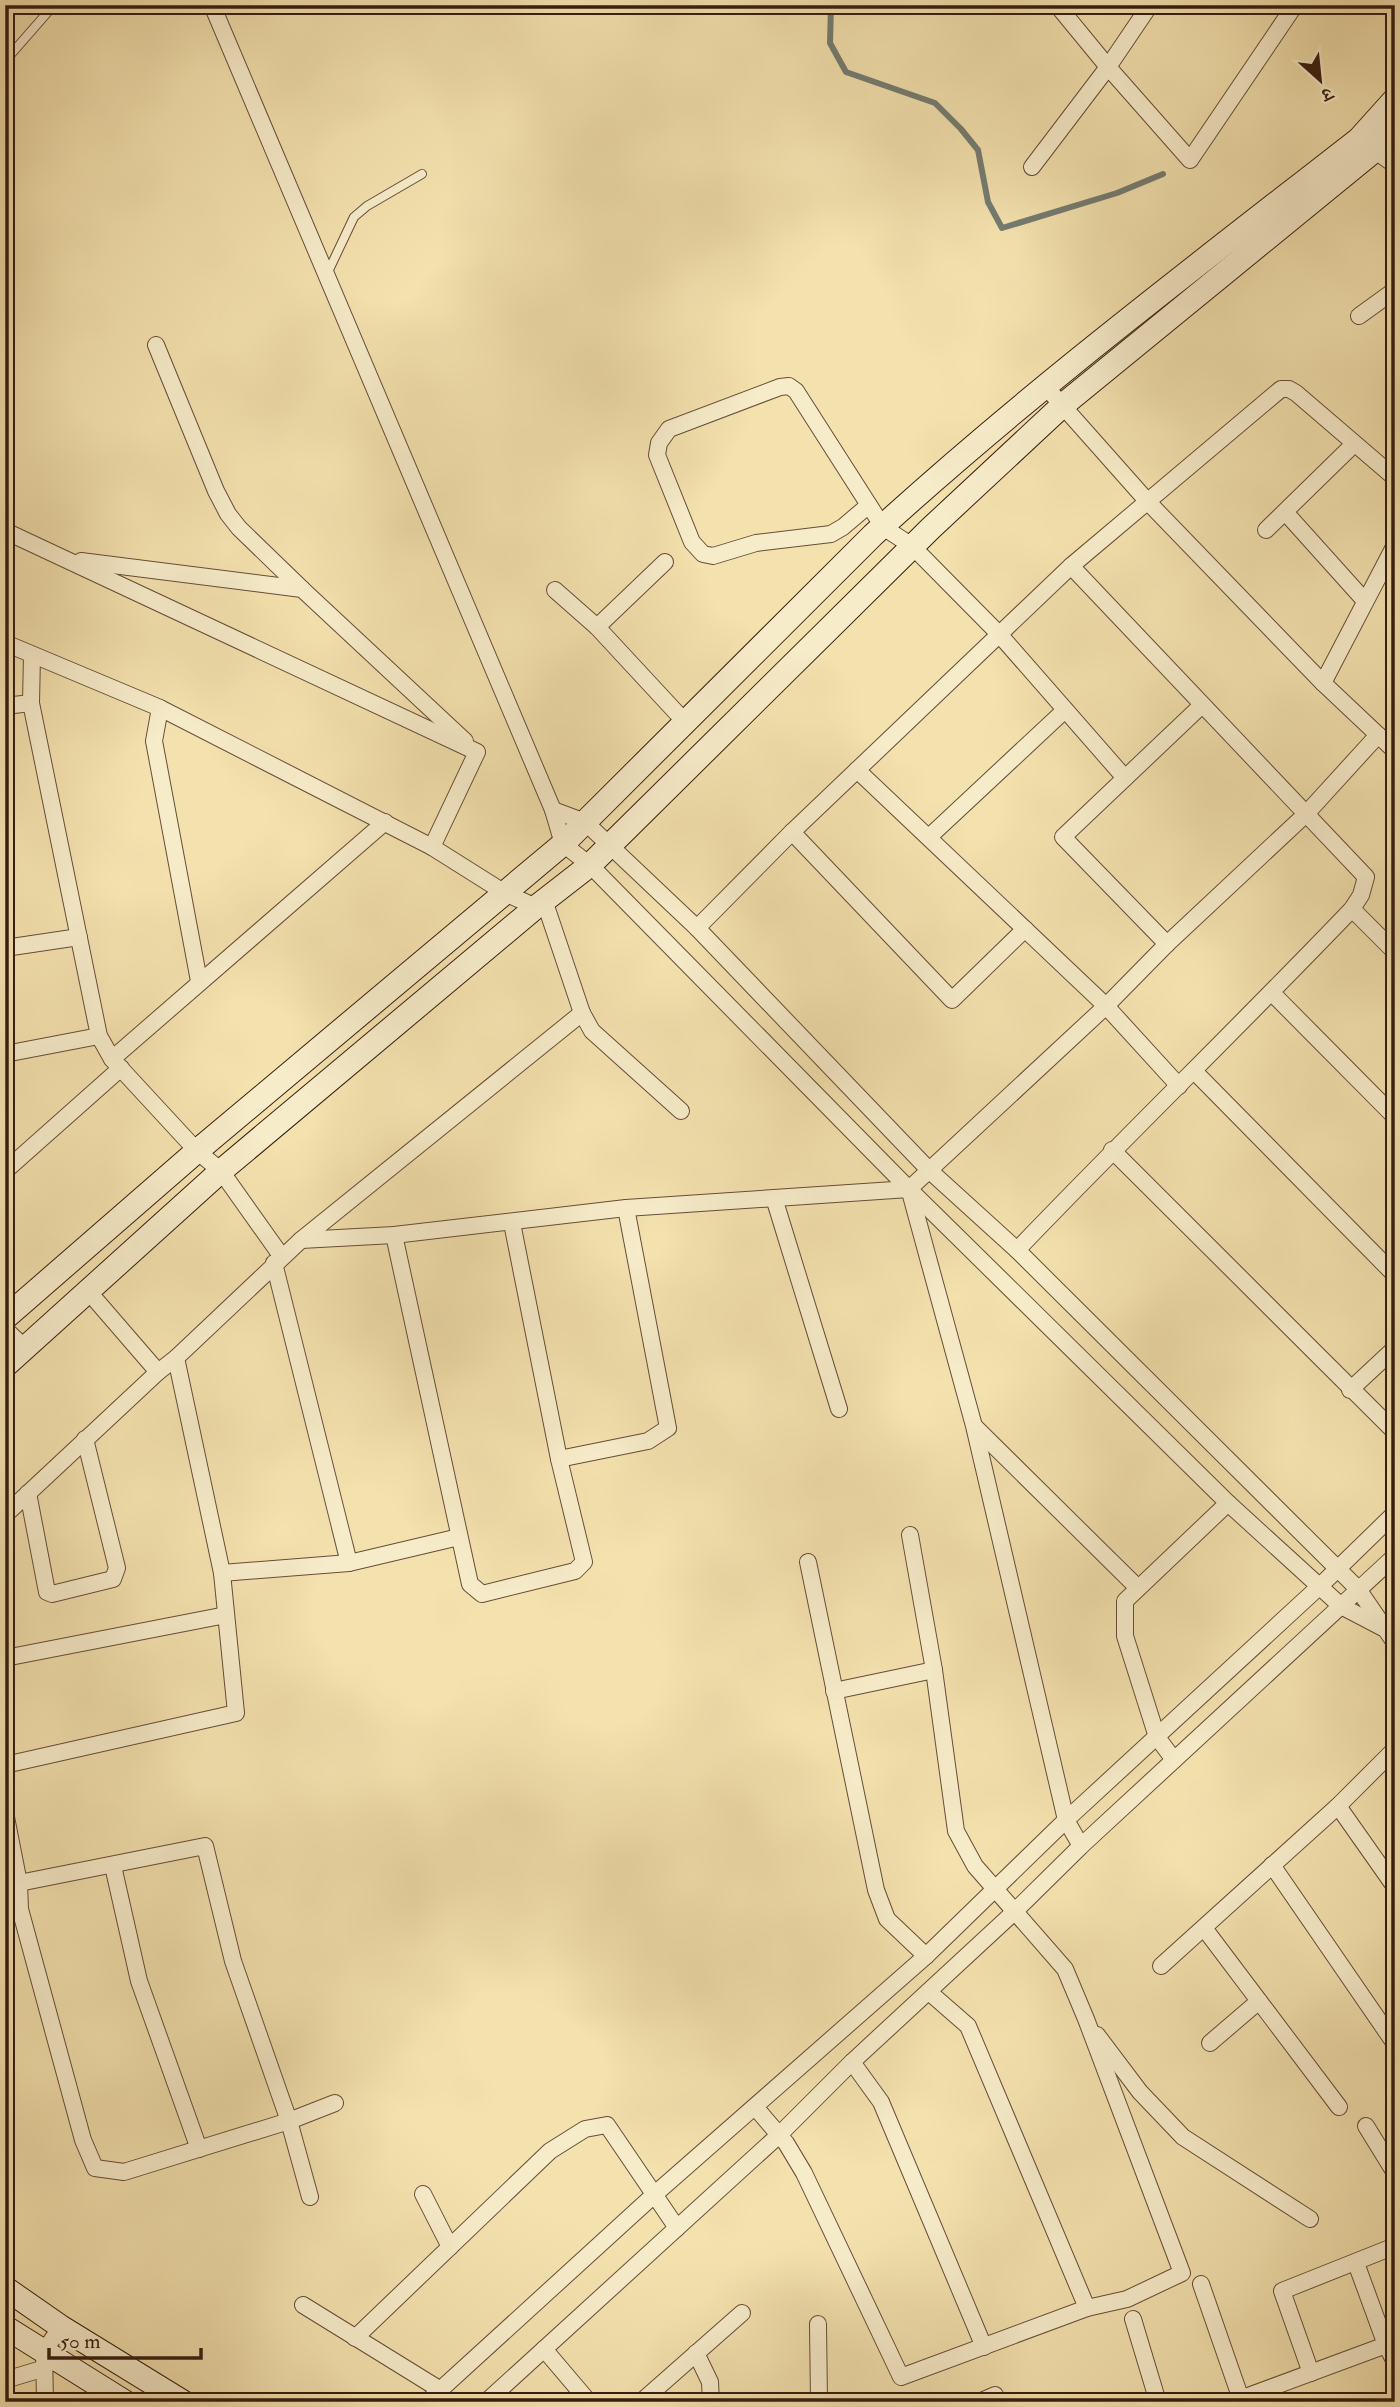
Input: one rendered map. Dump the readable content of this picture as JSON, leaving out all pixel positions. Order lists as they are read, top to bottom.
{
  "scale_bar": "50 m",
  "north": "bottom right"
}
